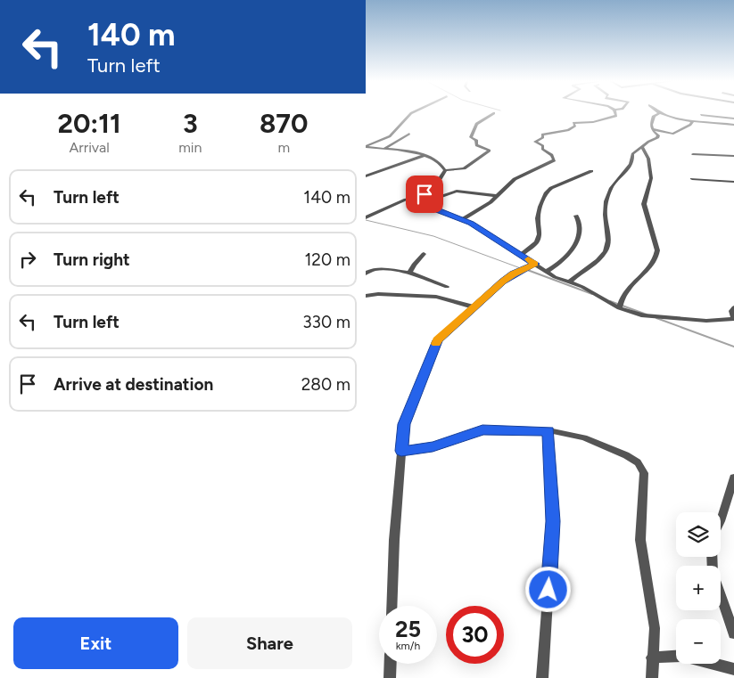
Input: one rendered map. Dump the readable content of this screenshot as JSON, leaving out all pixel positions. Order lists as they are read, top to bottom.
{
  "page": {
    "turn": ["140 m", "Turn left"],
    "eta": [
      "20:11",
      "Arrival",
      "3",
      "min",
      "870",
      "m"
    ],
    "list": [
      {
        "name": "Turn left",
        "value": "140 m"
      },
      {
        "name": "Turn right",
        "value": "120 m"
      },
      {
        "name": "Turn left",
        "value": "330 m"
      },
      {
        "name": "Arrive at destination",
        "value": "280 m"
      }
    ],
    "map_buttons": ["+", "−"],
    "speed": "25 km/h",
    "limit": "30",
    "buttons": ["Exit", "Share"]
  }
}
